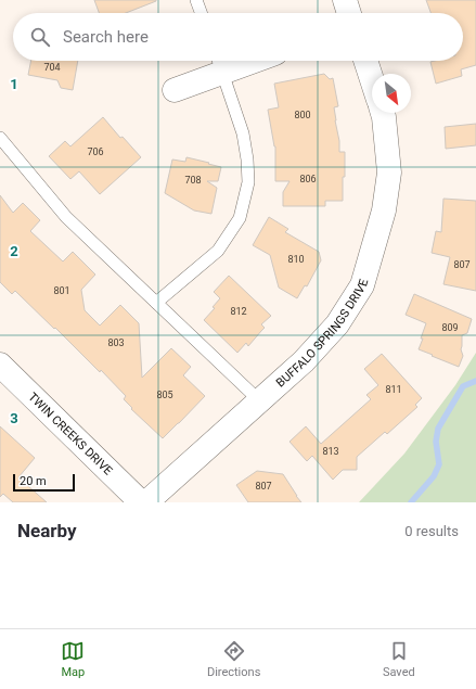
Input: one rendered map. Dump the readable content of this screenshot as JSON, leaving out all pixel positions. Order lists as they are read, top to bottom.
{
  "streets": {
    "street": ["BUFFALO SPRINGS DRIVE", "TWIN CREEKS DRIVE"]
  },
  "house_numbers": [
    "704",
    "800",
    "706",
    "806",
    "708",
    "810",
    "807",
    "801",
    "812",
    "809",
    "803",
    "811",
    "805",
    "813",
    "807"
  ],
  "scale_bar": "20 m",
  "north": "bottom right",
  "page": {
    "search": "Search here",
    "scale": "20 m",
    "heading": ["Nearby", "0 results"],
    "nav": ["Map", "Directions", "Saved"]
  },
  "grid": {
    "rows": ["1", "2", "3"]
  }
}
